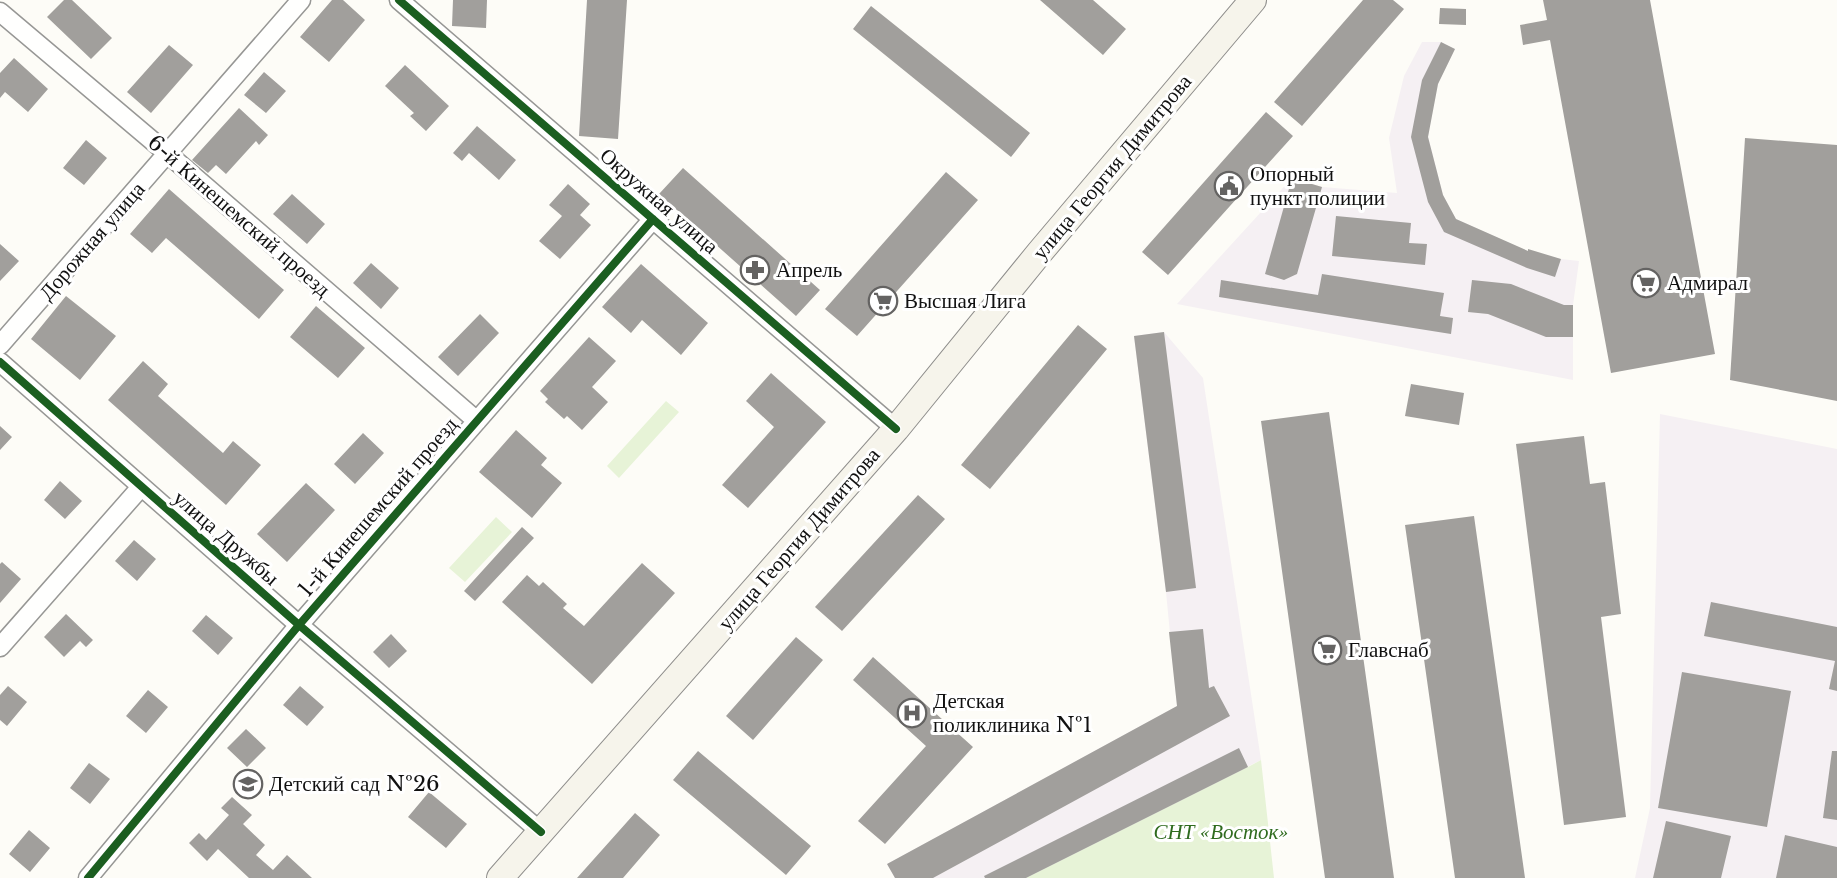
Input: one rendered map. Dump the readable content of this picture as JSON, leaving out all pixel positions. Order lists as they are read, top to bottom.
{
  "streets": {
    "main road": ["улица Георгия Димитрова"],
    "street": [
      "Окружная улица",
      "6-й Кинешемский проезд",
      "Дорожная улица",
      "1-й Кинешемский проезд",
      "улица Дружбы"
    ]
  },
  "crossings": [
    ["улица Георгия Димитрова", "Окружная улица"],
    ["улица Георгия Димитрова", "улица Дружбы"],
    ["Окружная улица", "1-й Кинешемский проезд"],
    ["6-й Кинешемский проезд", "Дорожная улица"],
    ["6-й Кинешемский проезд", "1-й Кинешемский проезд"],
    ["1-й Кинешемский проезд", "улица Дружбы"]
  ],
  "parks": ["СНТ «Восток»"],
  "places": {
    "public building": ["Опорный пункт полиции"],
    "pharmacy": ["Апрель"],
    "supermarket": ["Адмирал", "Высшая Лига", "Главснаб"],
    "hospital": ["Детская поликлиника №1"],
    "school or university": ["Детский сад №26"]
  }
}
